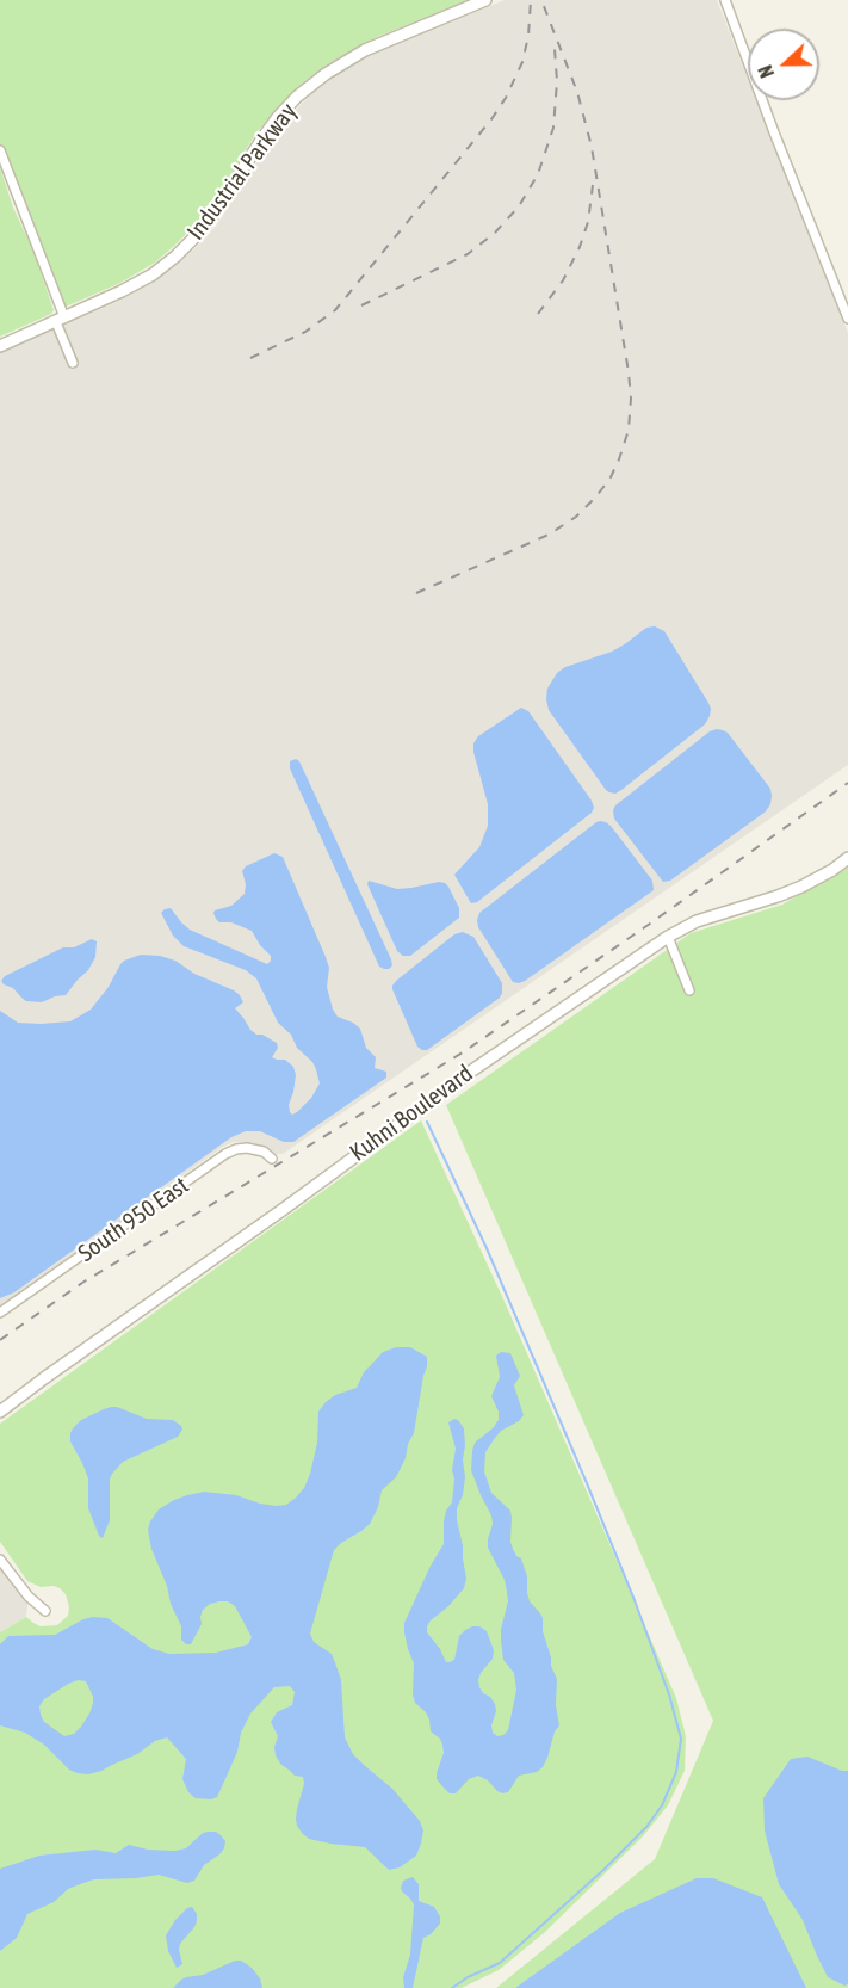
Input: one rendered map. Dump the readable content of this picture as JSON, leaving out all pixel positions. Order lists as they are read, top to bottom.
{
  "streets": {
    "street": ["Industrial Parkway", "Kuhni Boulevard", "South 950 East"]
  },
  "north": "left"
}
